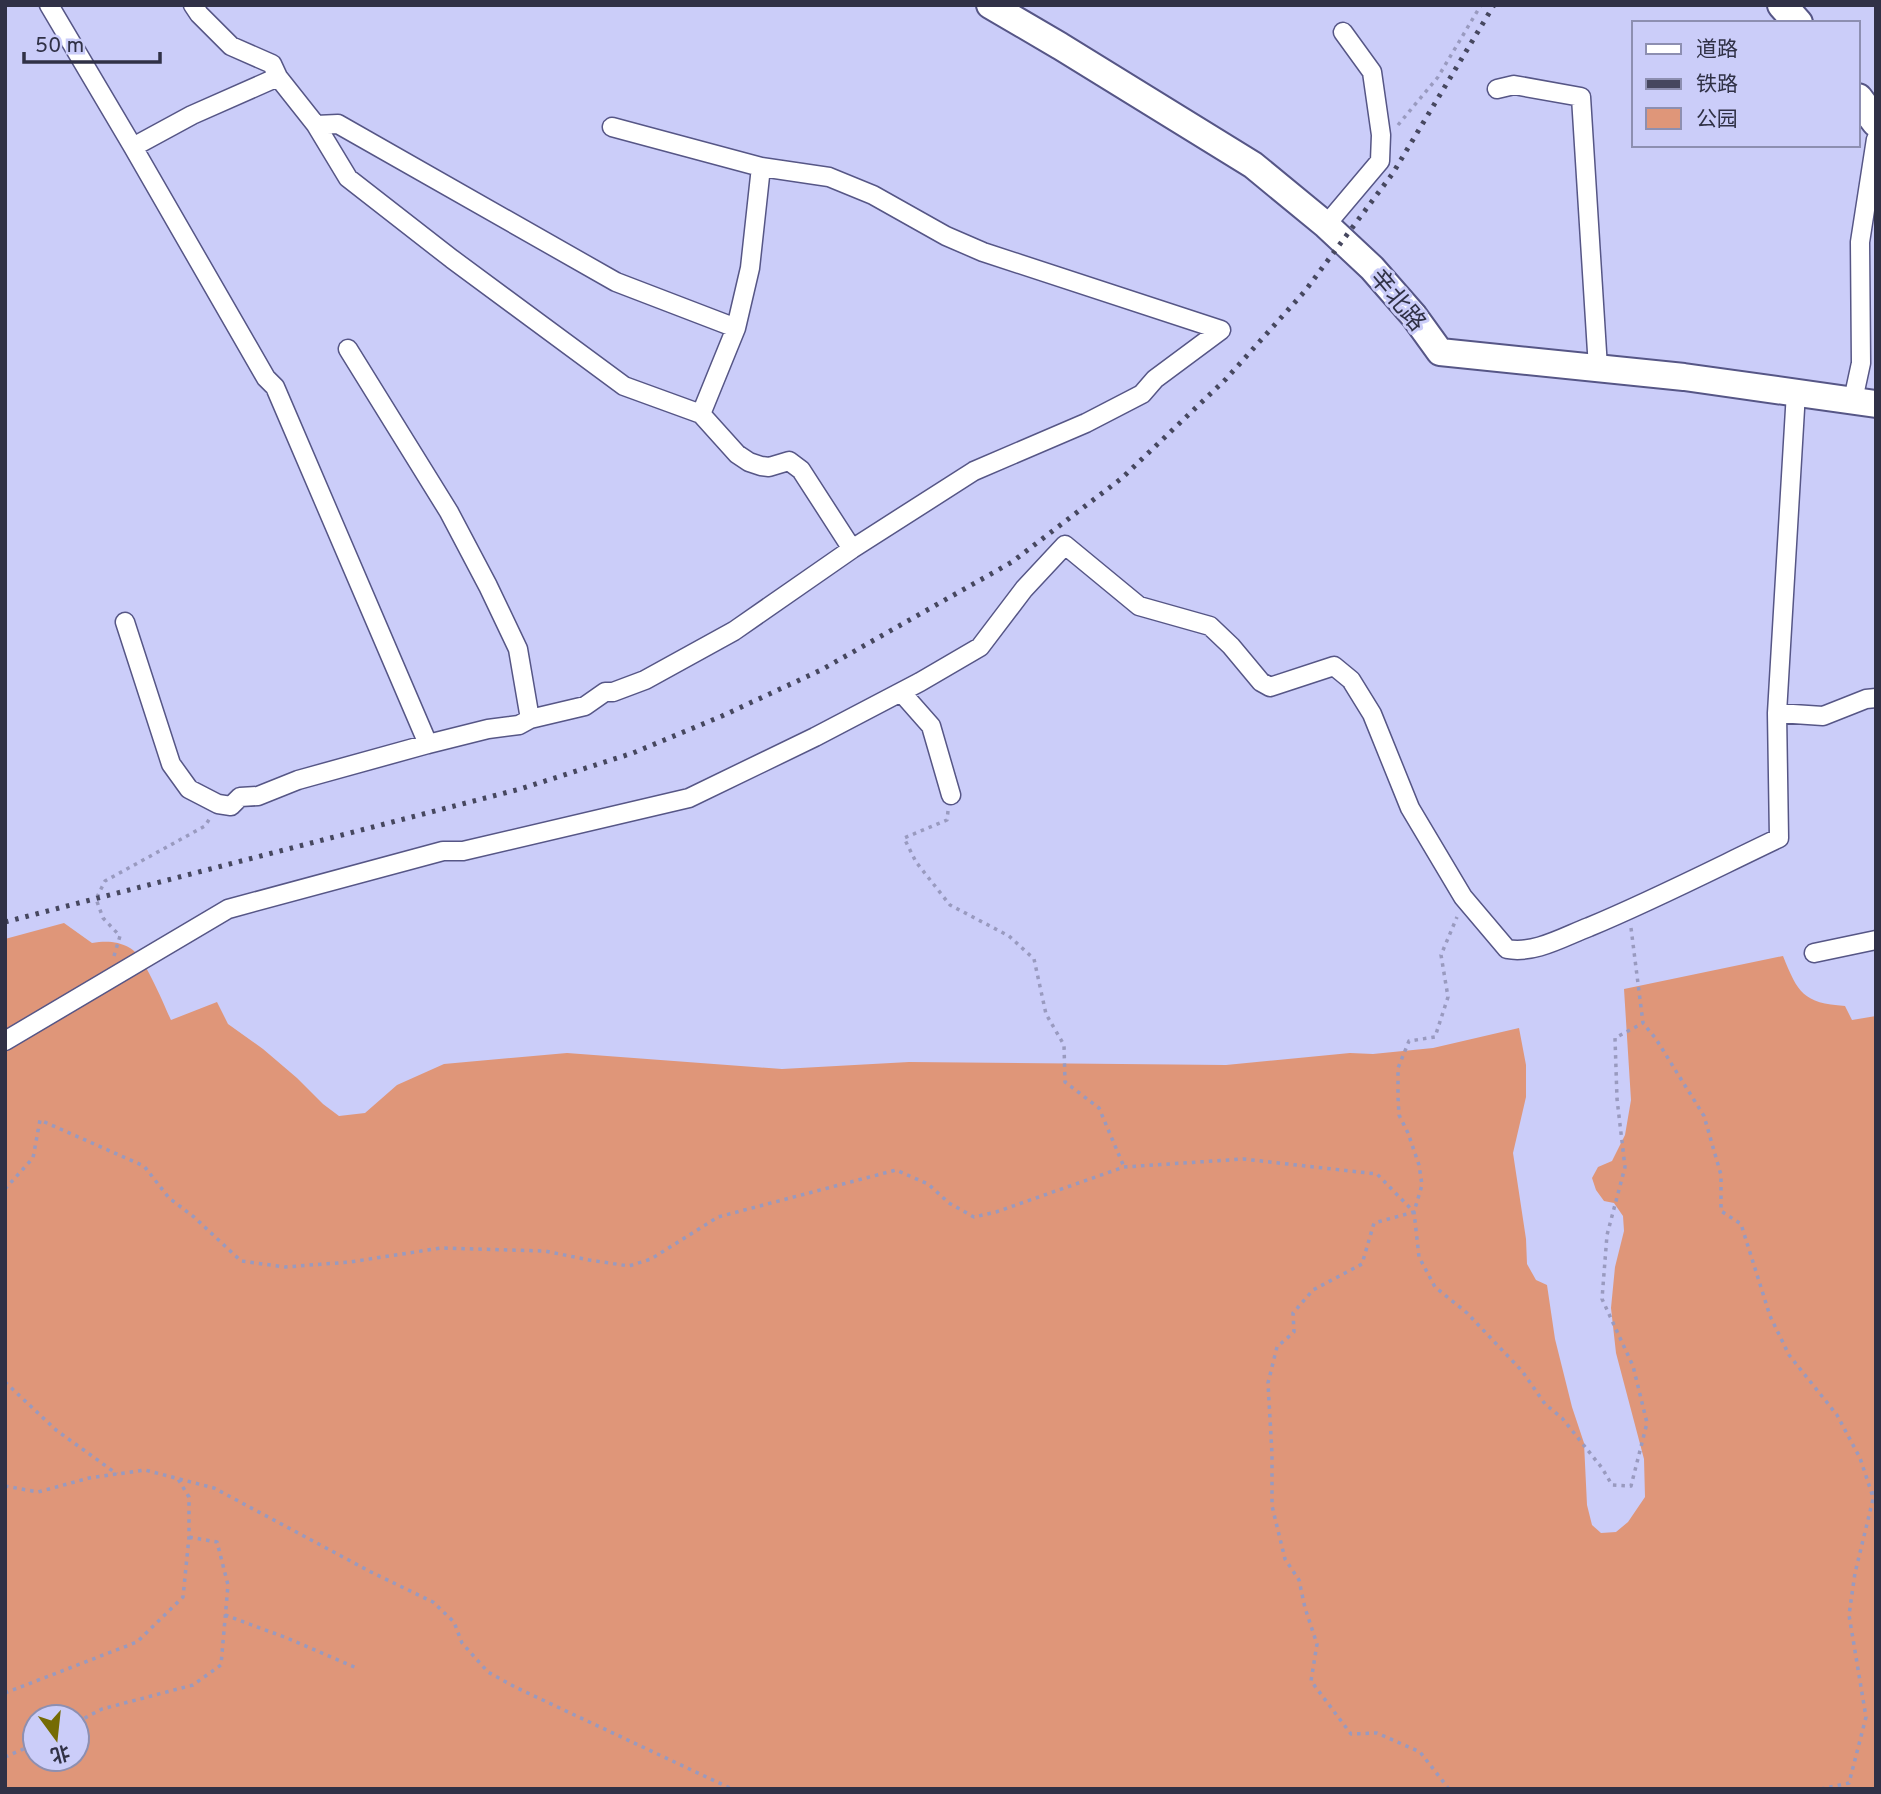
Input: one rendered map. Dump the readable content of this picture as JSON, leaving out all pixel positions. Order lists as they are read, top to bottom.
{
  "streets": {
    "street": ["辛北路"]
  },
  "legend": ["道路", "铁路", "公园"],
  "scale_bar": "50 m",
  "north": "bottom"
}
